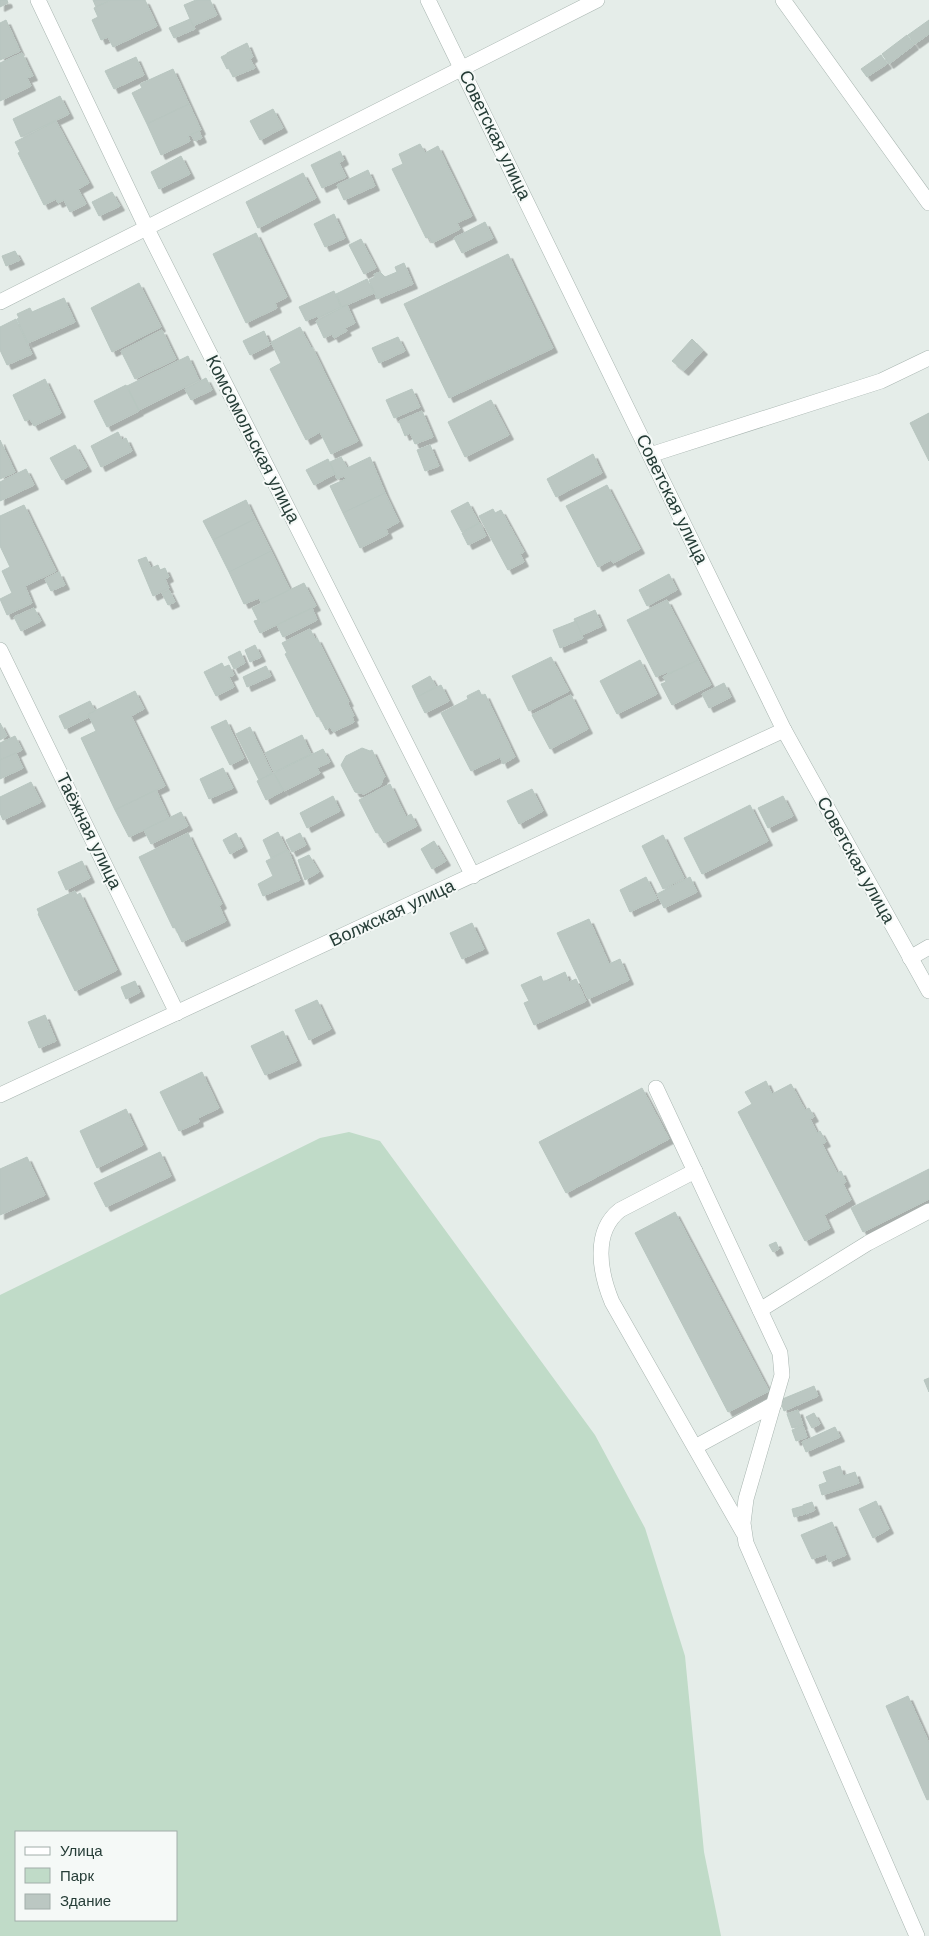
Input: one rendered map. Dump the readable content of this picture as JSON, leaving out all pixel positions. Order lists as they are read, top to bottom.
{
  "streets": {
    "street": [
      "Советская улица",
      "Комсомольская улица",
      "Таёжная улица",
      "Волжская улица"
    ]
  },
  "crossings": [
    ["Советская улица", "Волжская улица"],
    ["Комсомольская улица", "Волжская улица"],
    ["Таёжная улица", "Волжская улица"]
  ],
  "legend": ["Улица", "Парк", "Здание"]
}
